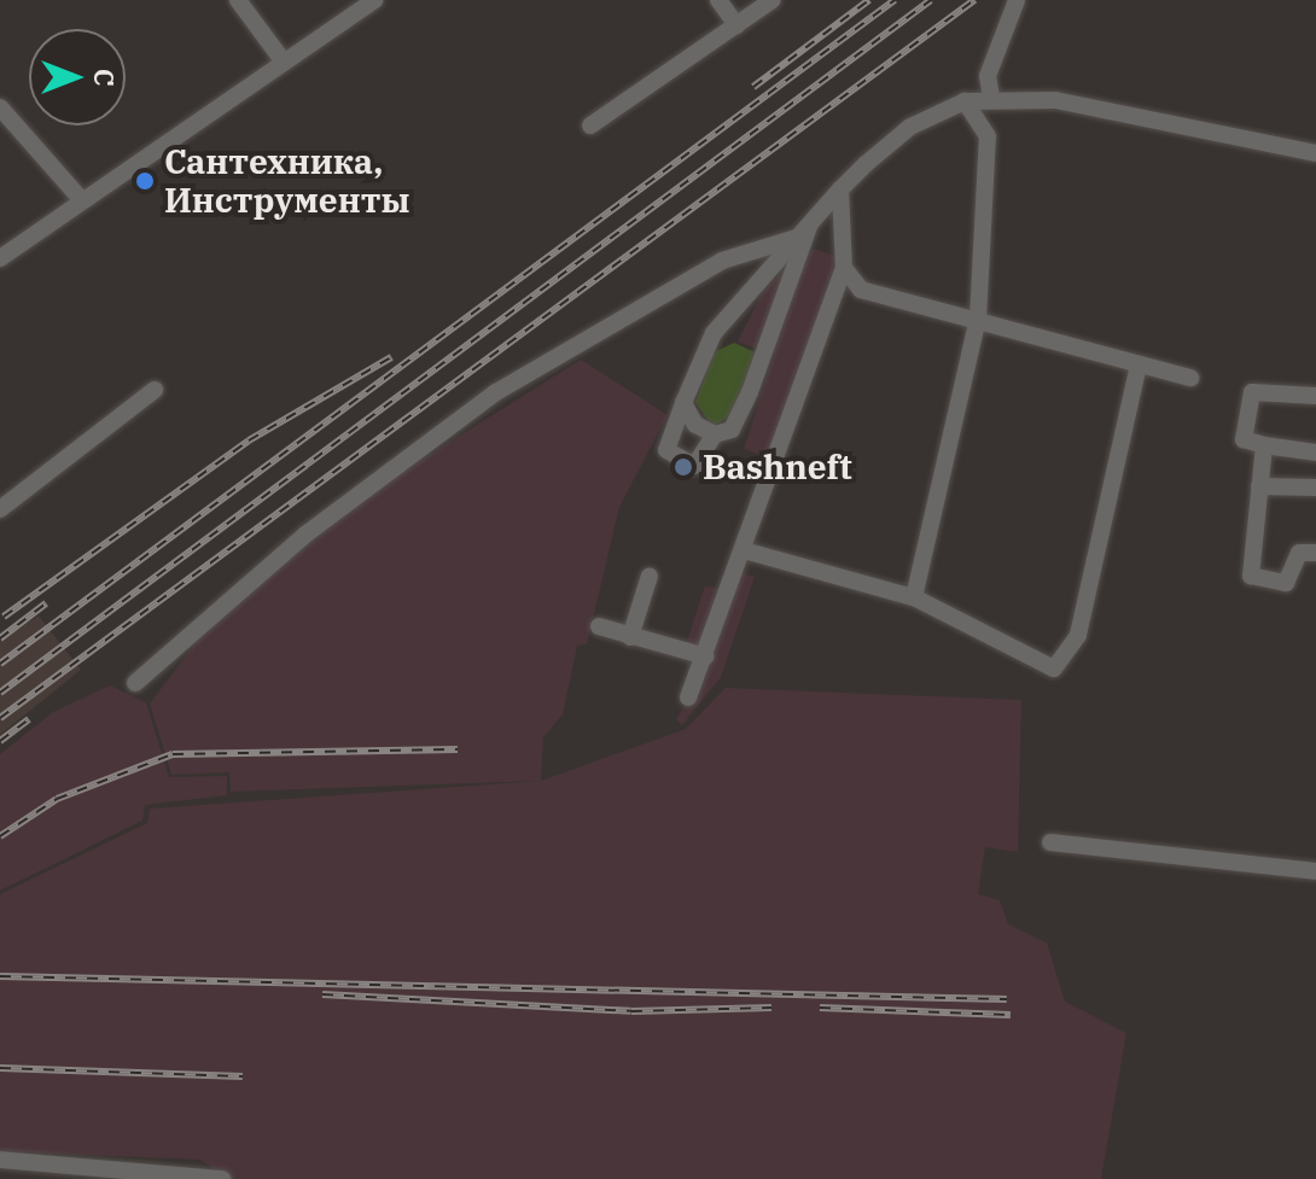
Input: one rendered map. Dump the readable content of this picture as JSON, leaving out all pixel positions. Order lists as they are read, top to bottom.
{
  "places": ["Сантехника, Инструменты", "Bashneft"],
  "north": "right"
}
